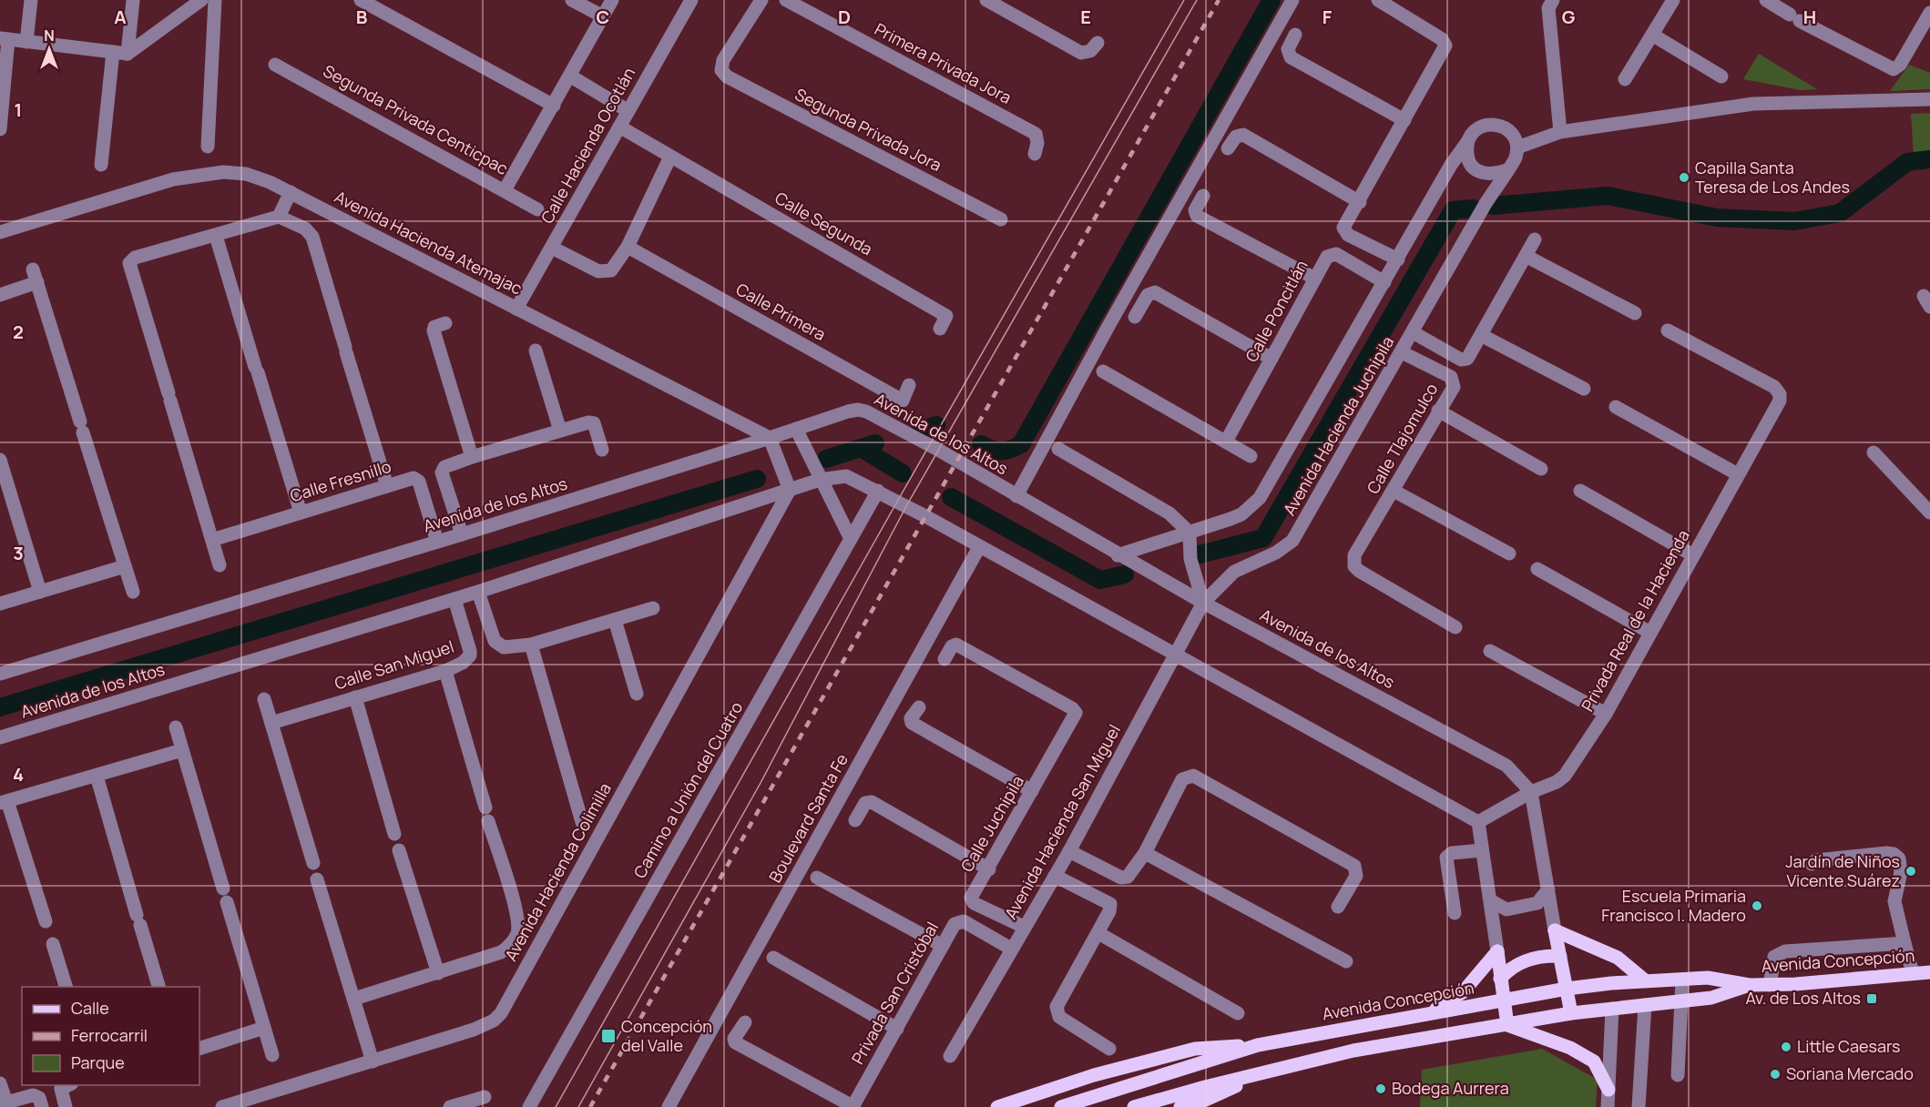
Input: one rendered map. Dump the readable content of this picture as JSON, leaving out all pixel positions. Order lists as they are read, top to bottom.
{
  "streets": {
    "main road": ["Avenida Concepción"],
    "street": [
      "Primera Privada Jora",
      "Segunda Privada Centicpac",
      "Segunda Privada Jora",
      "Calle Hacienda Ocotlán",
      "Calle Segunda",
      "Avenida Hacienda Atemajac",
      "Calle Poncitlán",
      "Calle Primera",
      "Avenida Hacienda Juchipila",
      "Avenida de los Altos",
      "Calle Tlajomulco",
      "Calle Fresnillo",
      "Privada Real de la Hacienda",
      "Calle San Miguel",
      "Camino a Unión del Cuatro",
      "Boulevard Santa Fe",
      "Avenida Hacienda San Miguel",
      "Calle Juchipila",
      "Avenida Hacienda Colimilla",
      "Privada San Cristóbal"
    ]
  },
  "crossings": [
    ["Calle Hacienda Ocotlán", "Avenida Hacienda Atemajac"],
    ["Avenida Hacienda Atemajac", "Avenida de los Altos"],
    ["Calle Poncitlán", "Avenida Hacienda Juchipila"],
    ["Avenida Hacienda Juchipila", "Avenida de los Altos"],
    ["Avenida Hacienda Juchipila", "Calle Tlajomulco"],
    ["Avenida Hacienda Juchipila", "Avenida Hacienda San Miguel"],
    ["Avenida de los Altos", "Calle Fresnillo"],
    ["Avenida de los Altos", "Privada Real de la Hacienda"],
    ["Avenida de los Altos", "Calle San Miguel"],
    ["Avenida de los Altos", "Camino a Unión del Cuatro"],
    ["Avenida de los Altos", "Boulevard Santa Fe"],
    ["Avenida de los Altos", "Avenida Hacienda San Miguel"],
    ["Avenida de los Altos", "Avenida Hacienda Colimilla"],
    ["Avenida Hacienda San Miguel", "Calle Juchipila"],
    ["Avenida Hacienda San Miguel", "Privada San Cristóbal"]
  ],
  "places": {
    "other": [
      "Capilla Santa Teresa de Los Andes",
      "Jardín de Niños Vicente Suárez",
      "Escuela Primaria Francisco I. Madero",
      "Little Caesars",
      "Soriana Mercado",
      "Bodega Aurrera"
    ],
    "transit": ["Av. de Los Altos", "Concepción del Valle"]
  },
  "legend": ["Calle", "Ferrocarril", "Parque"],
  "north": "top",
  "grid": {
    "columns": [
      "A",
      "B",
      "C",
      "D",
      "E",
      "F",
      "G",
      "H"
    ],
    "rows": [
      "1",
      "2",
      "3",
      "4"
    ]
  }
}
